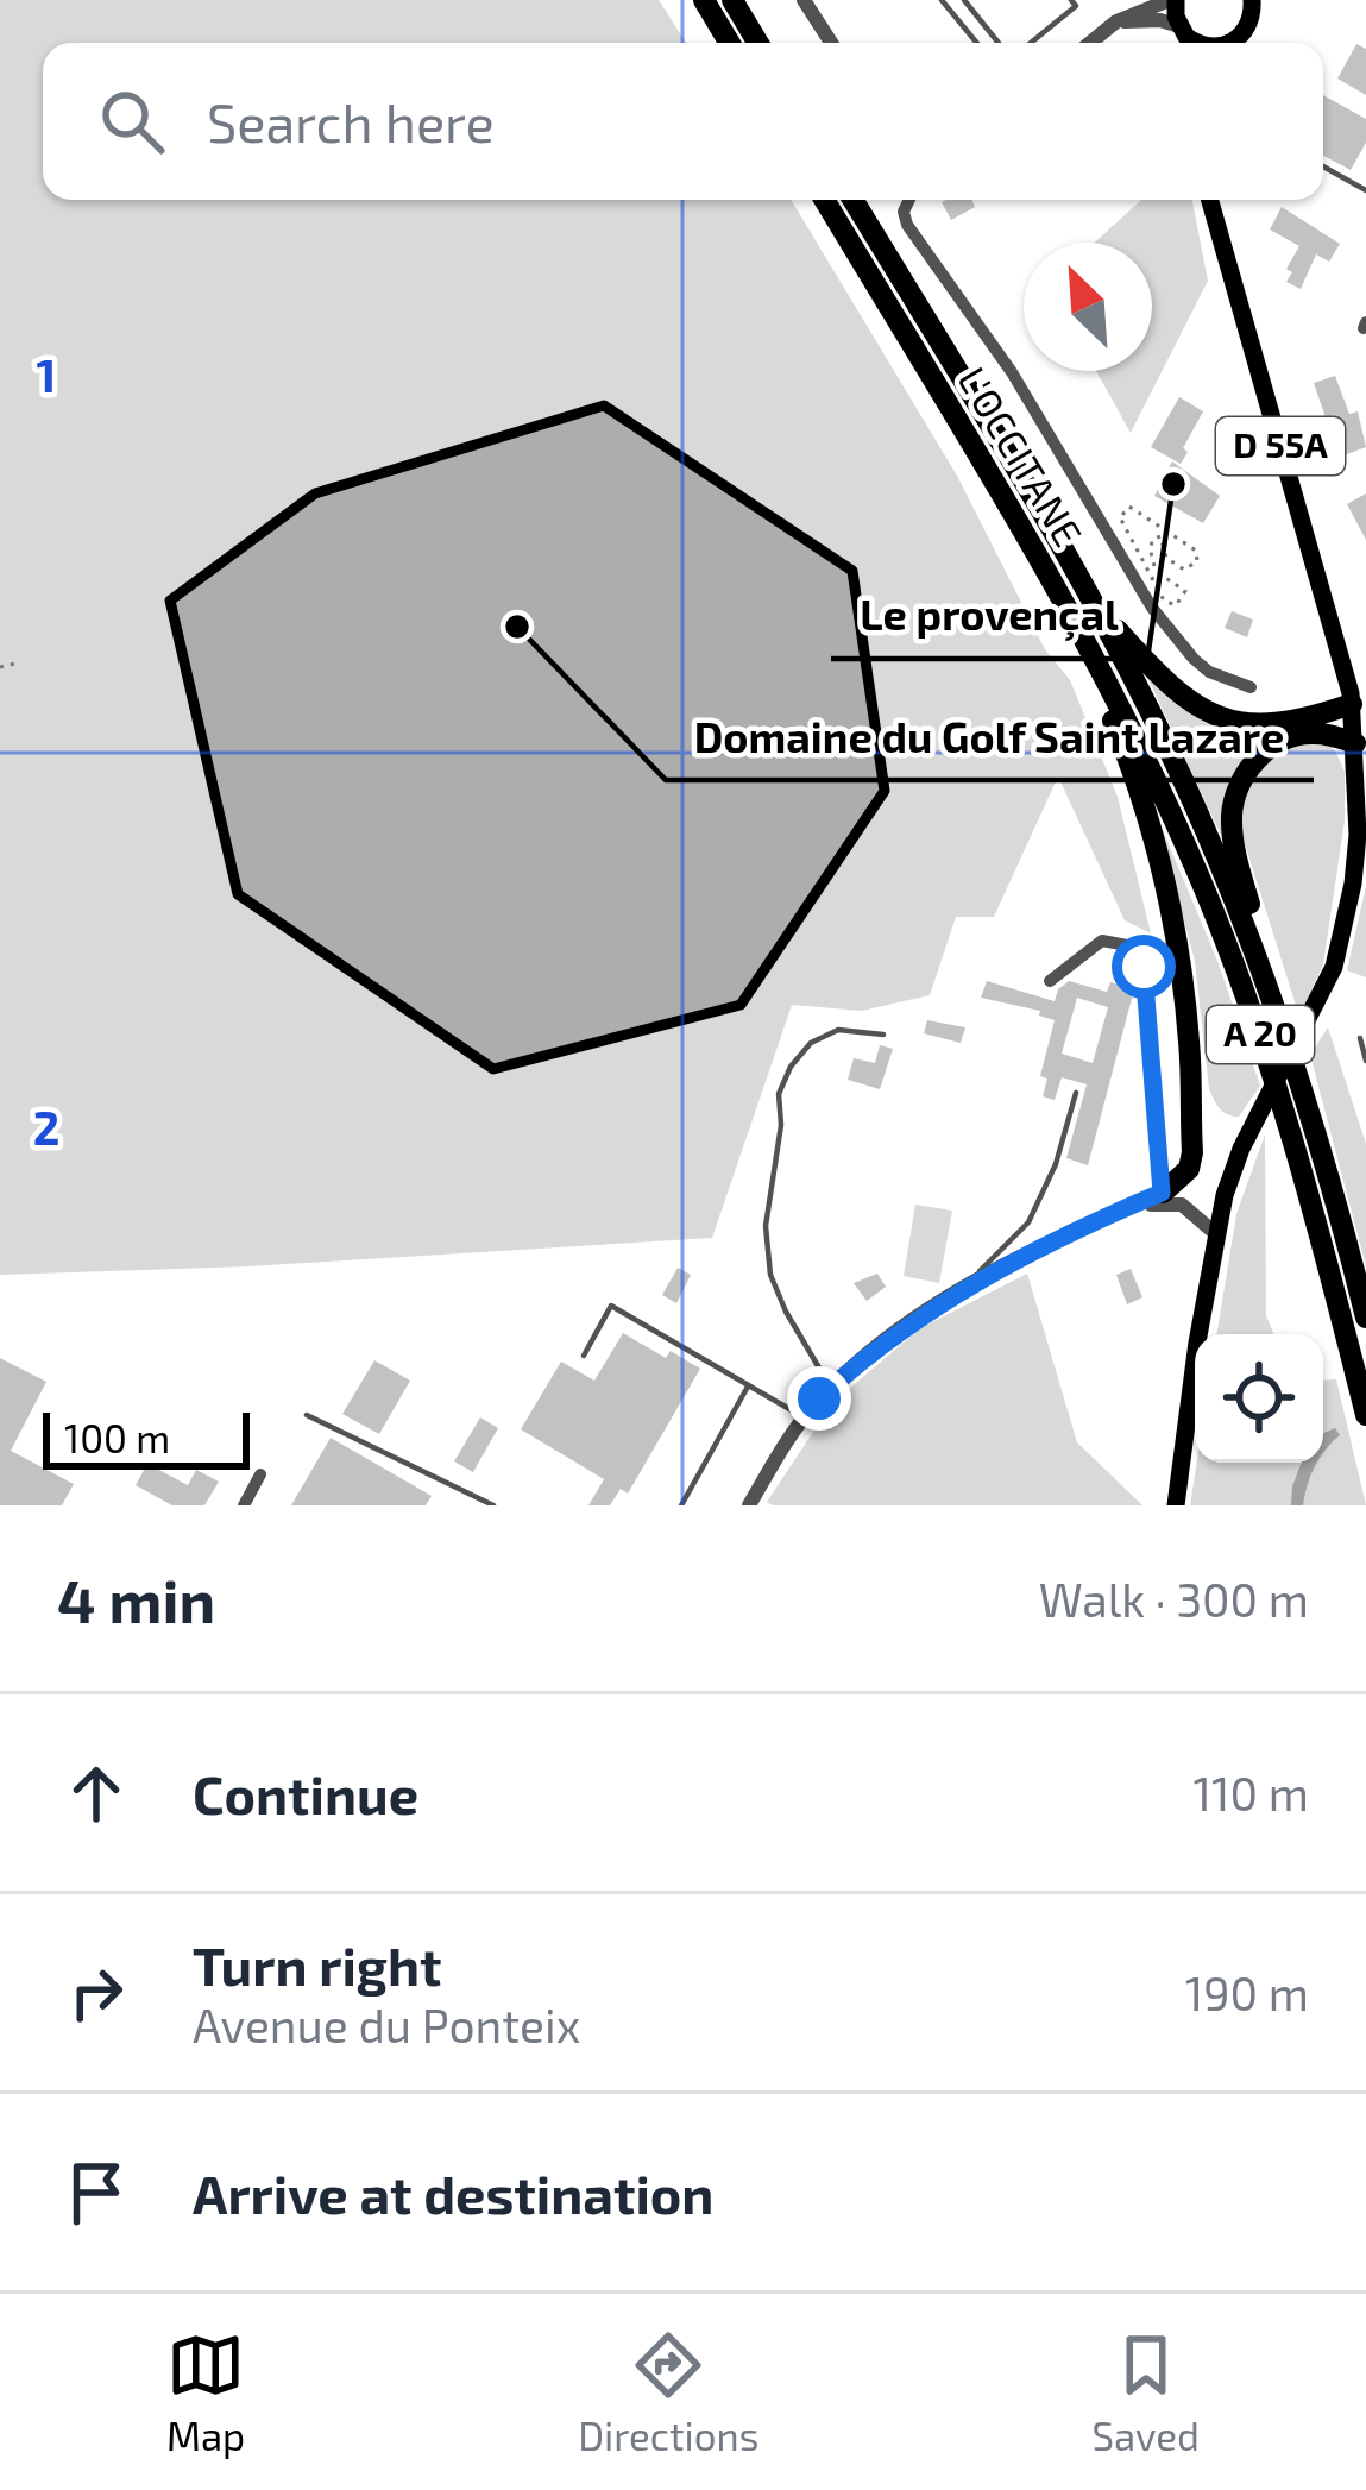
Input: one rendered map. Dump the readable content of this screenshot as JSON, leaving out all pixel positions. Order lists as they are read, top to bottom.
{
  "streets": {
    "highway": ["L'OCCITANE", "A 20"],
    "main road": ["D 55A"]
  },
  "places": ["Le provençal", "Domaine du Golf Saint Lazare"],
  "scale_bar": "100 m",
  "north": "top left",
  "page": {
    "search": "Search here",
    "scale": "100 m",
    "heading": ["4 min", "Walk · 300 m"],
    "list": [
      ["Continue", "110 m"],
      ["Turn right", "Avenue du Ponteix", "190 m"],
      "Arrive at destination"
    ],
    "nav": ["Map", "Directions", "Saved"]
  },
  "grid": {
    "rows": ["1", "2"]
  }
}
